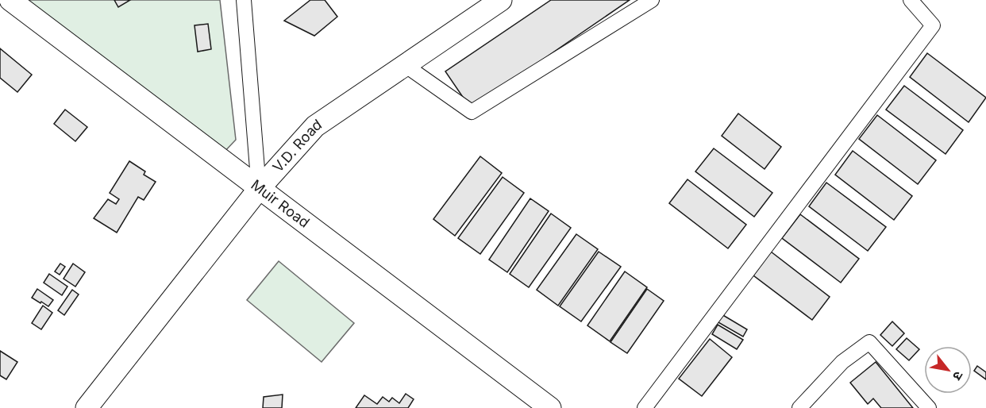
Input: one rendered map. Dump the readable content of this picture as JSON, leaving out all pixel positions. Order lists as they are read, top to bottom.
{
  "streets": {
    "main road": ["V.D. Road", "Muir Road"]
  },
  "crossings": [
    ["V.D. Road", "Muir Road"]
  ],
  "north": "bottom right"
}
